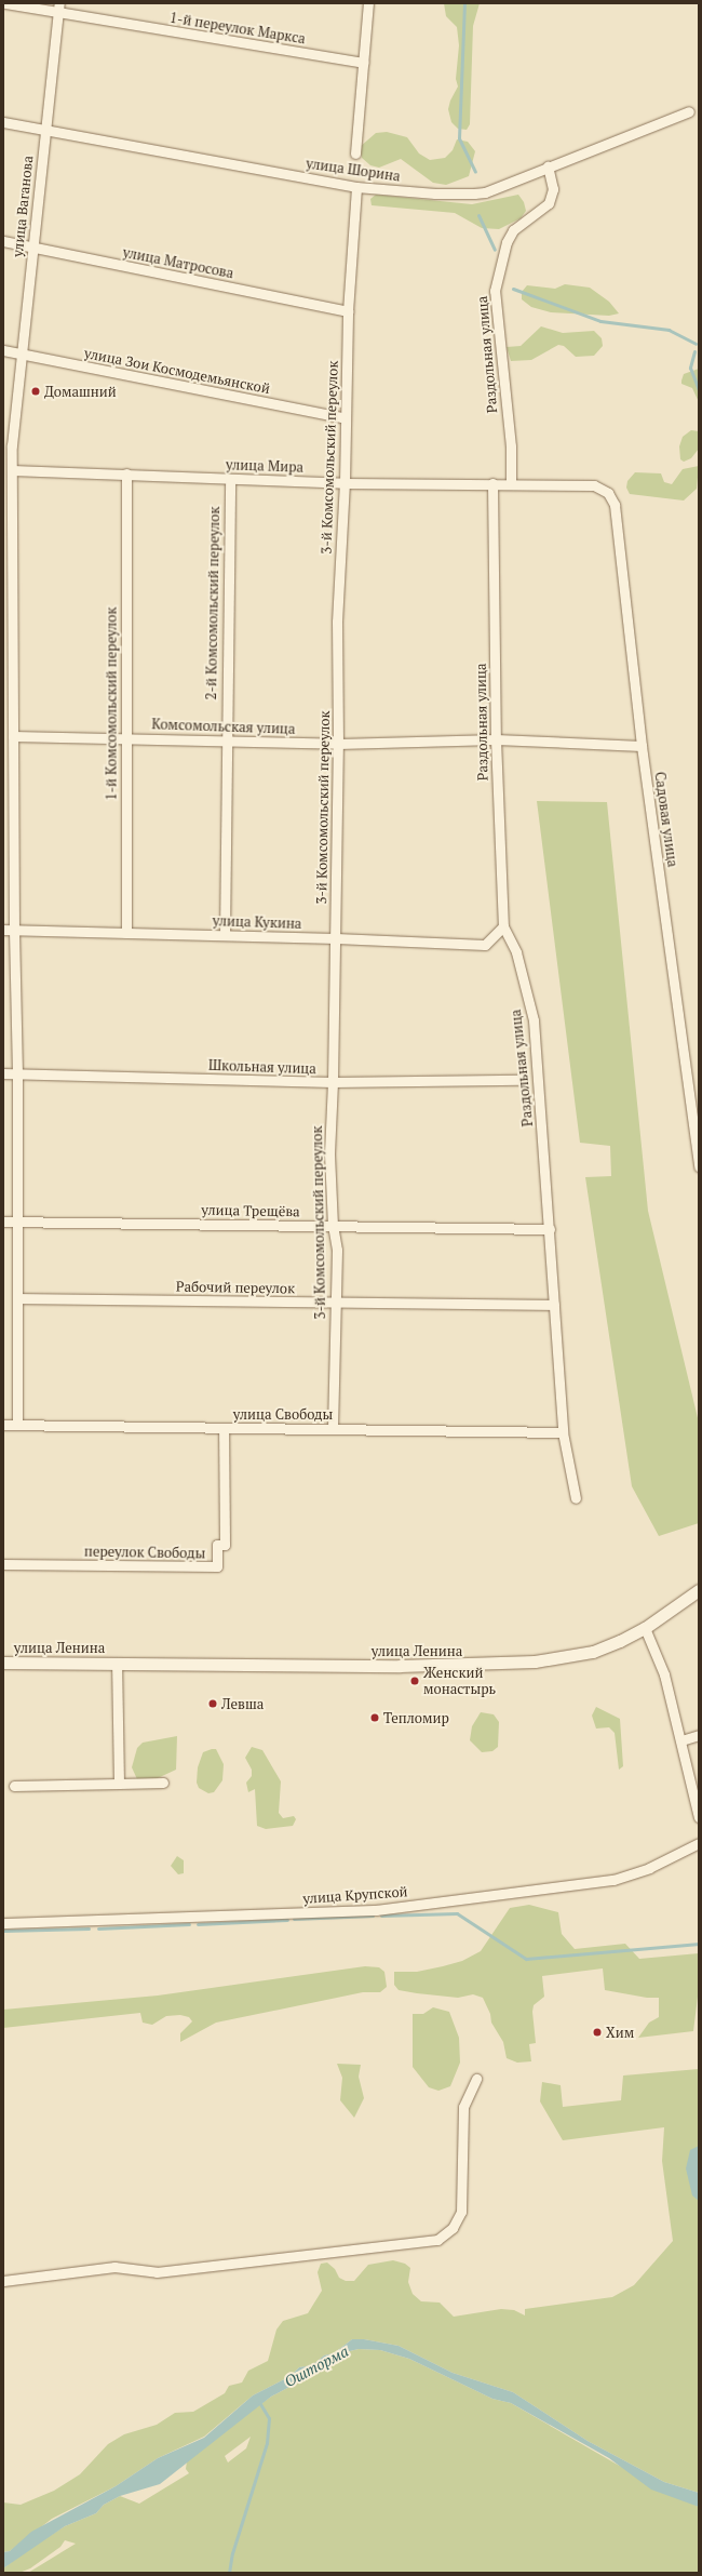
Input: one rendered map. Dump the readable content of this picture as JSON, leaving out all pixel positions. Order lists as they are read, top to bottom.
{
  "streets": {
    "street": [
      "1-й переулок Маркса",
      "улица Шорина",
      "улица Ваганова",
      "улица Матросова",
      "Раздольная улица",
      "улица Зои Космодемьянской",
      "3-й Комсомольский переулок",
      "улица Мира",
      "2-й Комсомольский переулок",
      "1-й Комсомольский переулок",
      "Комсомольская улица",
      "Садовая улица",
      "улица Кукина",
      "Школьная улица",
      "улица Трещёва",
      "Рабочий переулок",
      "улица Свободы",
      "переулок Свободы",
      "улица Ленина",
      "улица Крупской"
    ]
  },
  "crossings": [
    ["1-й переулок Маркса", "улица Ваганова"],
    ["улица Шорина", "улица Ваганова"],
    ["улица Шорина", "Раздольная улица"],
    ["улица Шорина", "3-й Комсомольский переулок"],
    ["улица Ваганова", "улица Матросова"],
    ["улица Ваганова", "улица Зои Космодемьянской"],
    ["улица Ваганова", "улица Мира"],
    ["улица Ваганова", "Комсомольская улица"],
    ["улица Ваганова", "улица Кукина"],
    ["улица Ваганова", "Школьная улица"],
    ["улица Ваганова", "улица Трещёва"],
    ["улица Ваганова", "Рабочий переулок"],
    ["улица Ваганова", "улица Свободы"],
    ["улица Матросова", "3-й Комсомольский переулок"],
    ["Раздольная улица", "улица Мира"],
    ["Раздольная улица", "Комсомольская улица"],
    ["Раздольная улица", "улица Кукина"],
    ["Раздольная улица", "улица Трещёва"],
    ["Раздольная улица", "Рабочий переулок"],
    ["Раздольная улица", "улица Свободы"],
    ["улица Зои Космодемьянской", "3-й Комсомольский переулок"],
    ["3-й Комсомольский переулок", "улица Мира"],
    ["3-й Комсомольский переулок", "Комсомольская улица"],
    ["3-й Комсомольский переулок", "улица Кукина"],
    ["3-й Комсомольский переулок", "Школьная улица"],
    ["3-й Комсомольский переулок", "улица Трещёва"],
    ["3-й Комсомольский переулок", "Рабочий переулок"],
    ["3-й Комсомольский переулок", "улица Свободы"],
    ["улица Мира", "2-й Комсомольский переулок"],
    ["улица Мира", "1-й Комсомольский переулок"],
    ["улица Мира", "Садовая улица"],
    ["2-й Комсомольский переулок", "Комсомольская улица"],
    ["2-й Комсомольский переулок", "улица Кукина"],
    ["1-й Комсомольский переулок", "Комсомольская улица"],
    ["1-й Комсомольский переулок", "улица Кукина"],
    ["Комсомольская улица", "Садовая улица"],
    ["улица Свободы", "переулок Свободы"]
  ],
  "water": ["Ошторма"],
  "places": [
    "Домашний",
    "Женский монастырь",
    "Левша",
    "Тепломир",
    "Хим"
  ]
}
